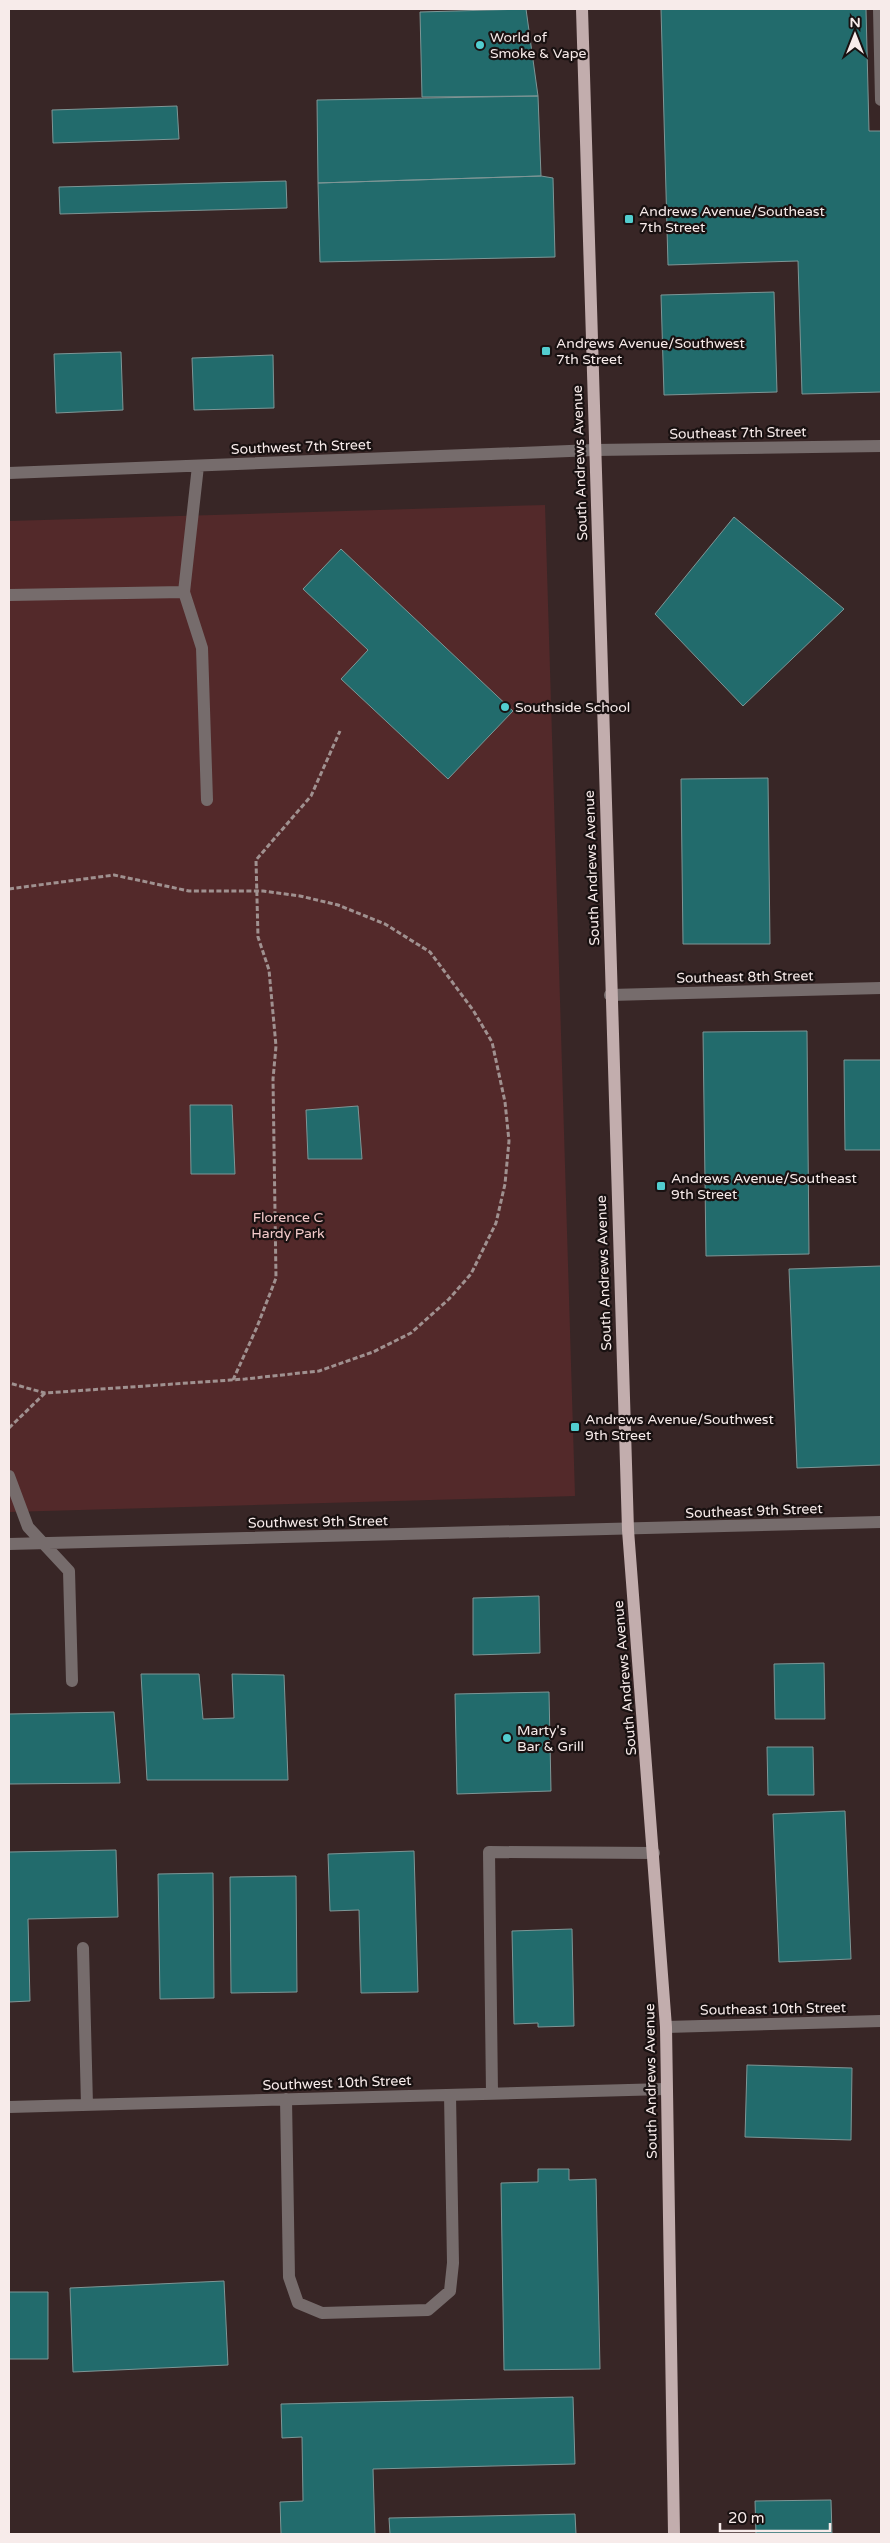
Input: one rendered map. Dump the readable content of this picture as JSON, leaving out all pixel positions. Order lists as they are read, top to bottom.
{
  "streets": {
    "main road": ["South Andrews Avenue"],
    "street": [
      "Southeast 7th Street",
      "Southwest 7th Street",
      "Southeast 8th Street",
      "Southeast 9th Street",
      "Southwest 9th Street",
      "Southeast 10th Street",
      "Southwest 10th Street"
    ]
  },
  "crossings": [
    ["Southeast 7th Street", "Southwest 7th Street"],
    ["Southeast 7th Street", "South Andrews Avenue"],
    ["Southwest 7th Street", "South Andrews Avenue"],
    ["South Andrews Avenue", "Southeast 8th Street"],
    ["South Andrews Avenue", "Southeast 9th Street"],
    ["South Andrews Avenue", "Southwest 9th Street"],
    ["South Andrews Avenue", "Southeast 10th Street"],
    ["South Andrews Avenue", "Southwest 10th Street"],
    ["Southeast 9th Street", "Southwest 9th Street"]
  ],
  "parks": ["Florence C Hardy Park"],
  "places": {
    "other": ["World of Smoke & Vape", "Southside School", "Marty's Bar & Grill"],
    "transit": [
      "Andrews Avenue/Southeast 7th Street",
      "Andrews Avenue/Southwest 7th Street",
      "Andrews Avenue/Southeast 9th Street",
      "Andrews Avenue/Southwest 9th Street"
    ]
  },
  "scale_bar": "20 m",
  "north": "top"
}
